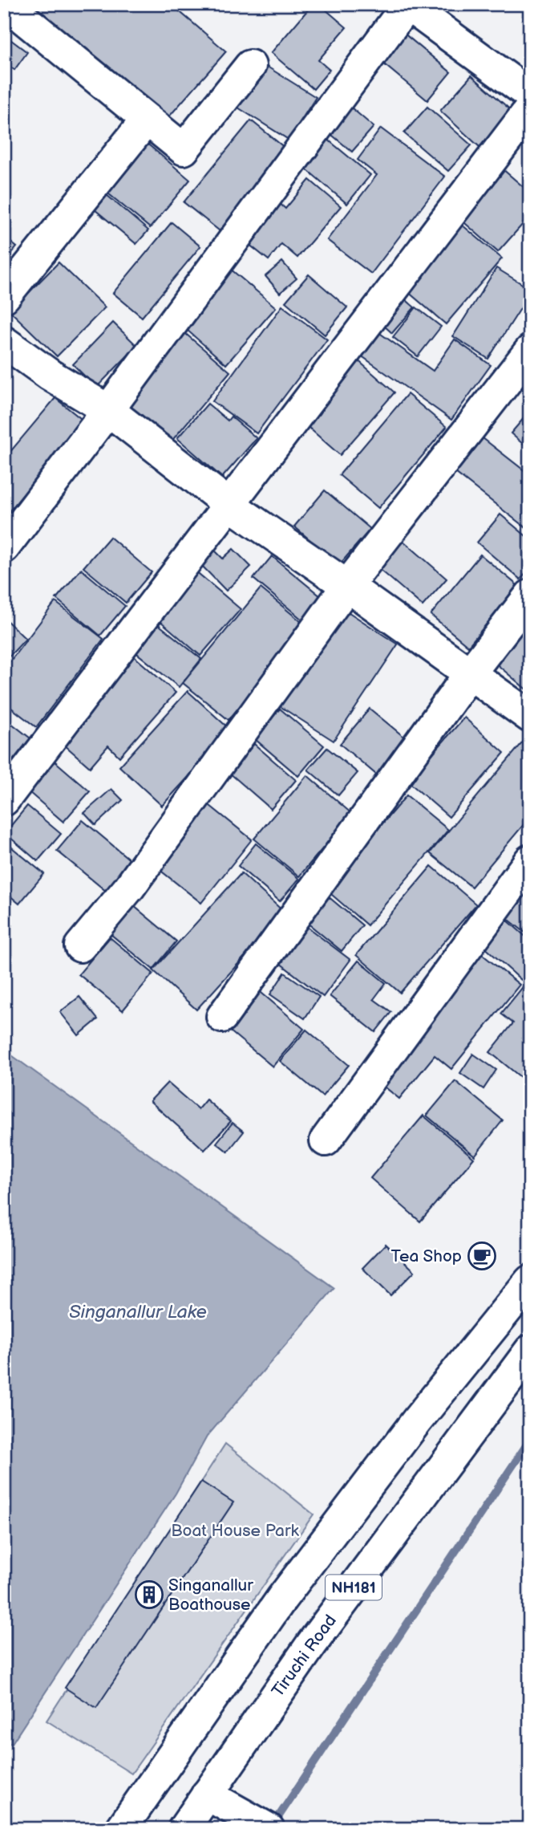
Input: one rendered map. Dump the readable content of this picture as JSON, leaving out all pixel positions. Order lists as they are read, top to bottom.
{
  "streets": {
    "main road": ["NH181", "Tiruchi Road"]
  },
  "water": ["Singanallur Lake"],
  "parks": ["Boat House Park"],
  "places": {
    "cafe": ["Tea Shop"],
    "building": ["Singanallur Boathouse"]
  }
}
